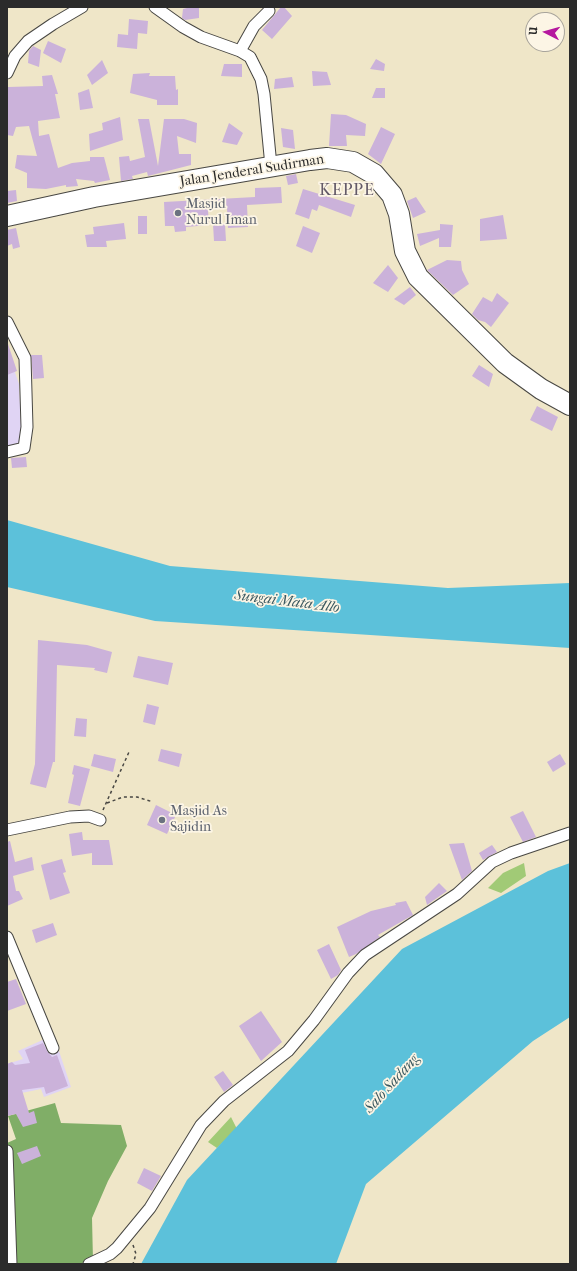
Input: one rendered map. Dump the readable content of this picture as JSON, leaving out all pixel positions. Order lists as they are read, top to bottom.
{
  "streets": {
    "highway": ["Jalan Jenderal Sudirman"]
  },
  "districts": ["KEPPE"],
  "water": ["Sungai Mata Allo", "Salo Sadang"],
  "places": ["Masjid Nurul Iman", "Masjid As Sajidin"],
  "north": "left"
}
